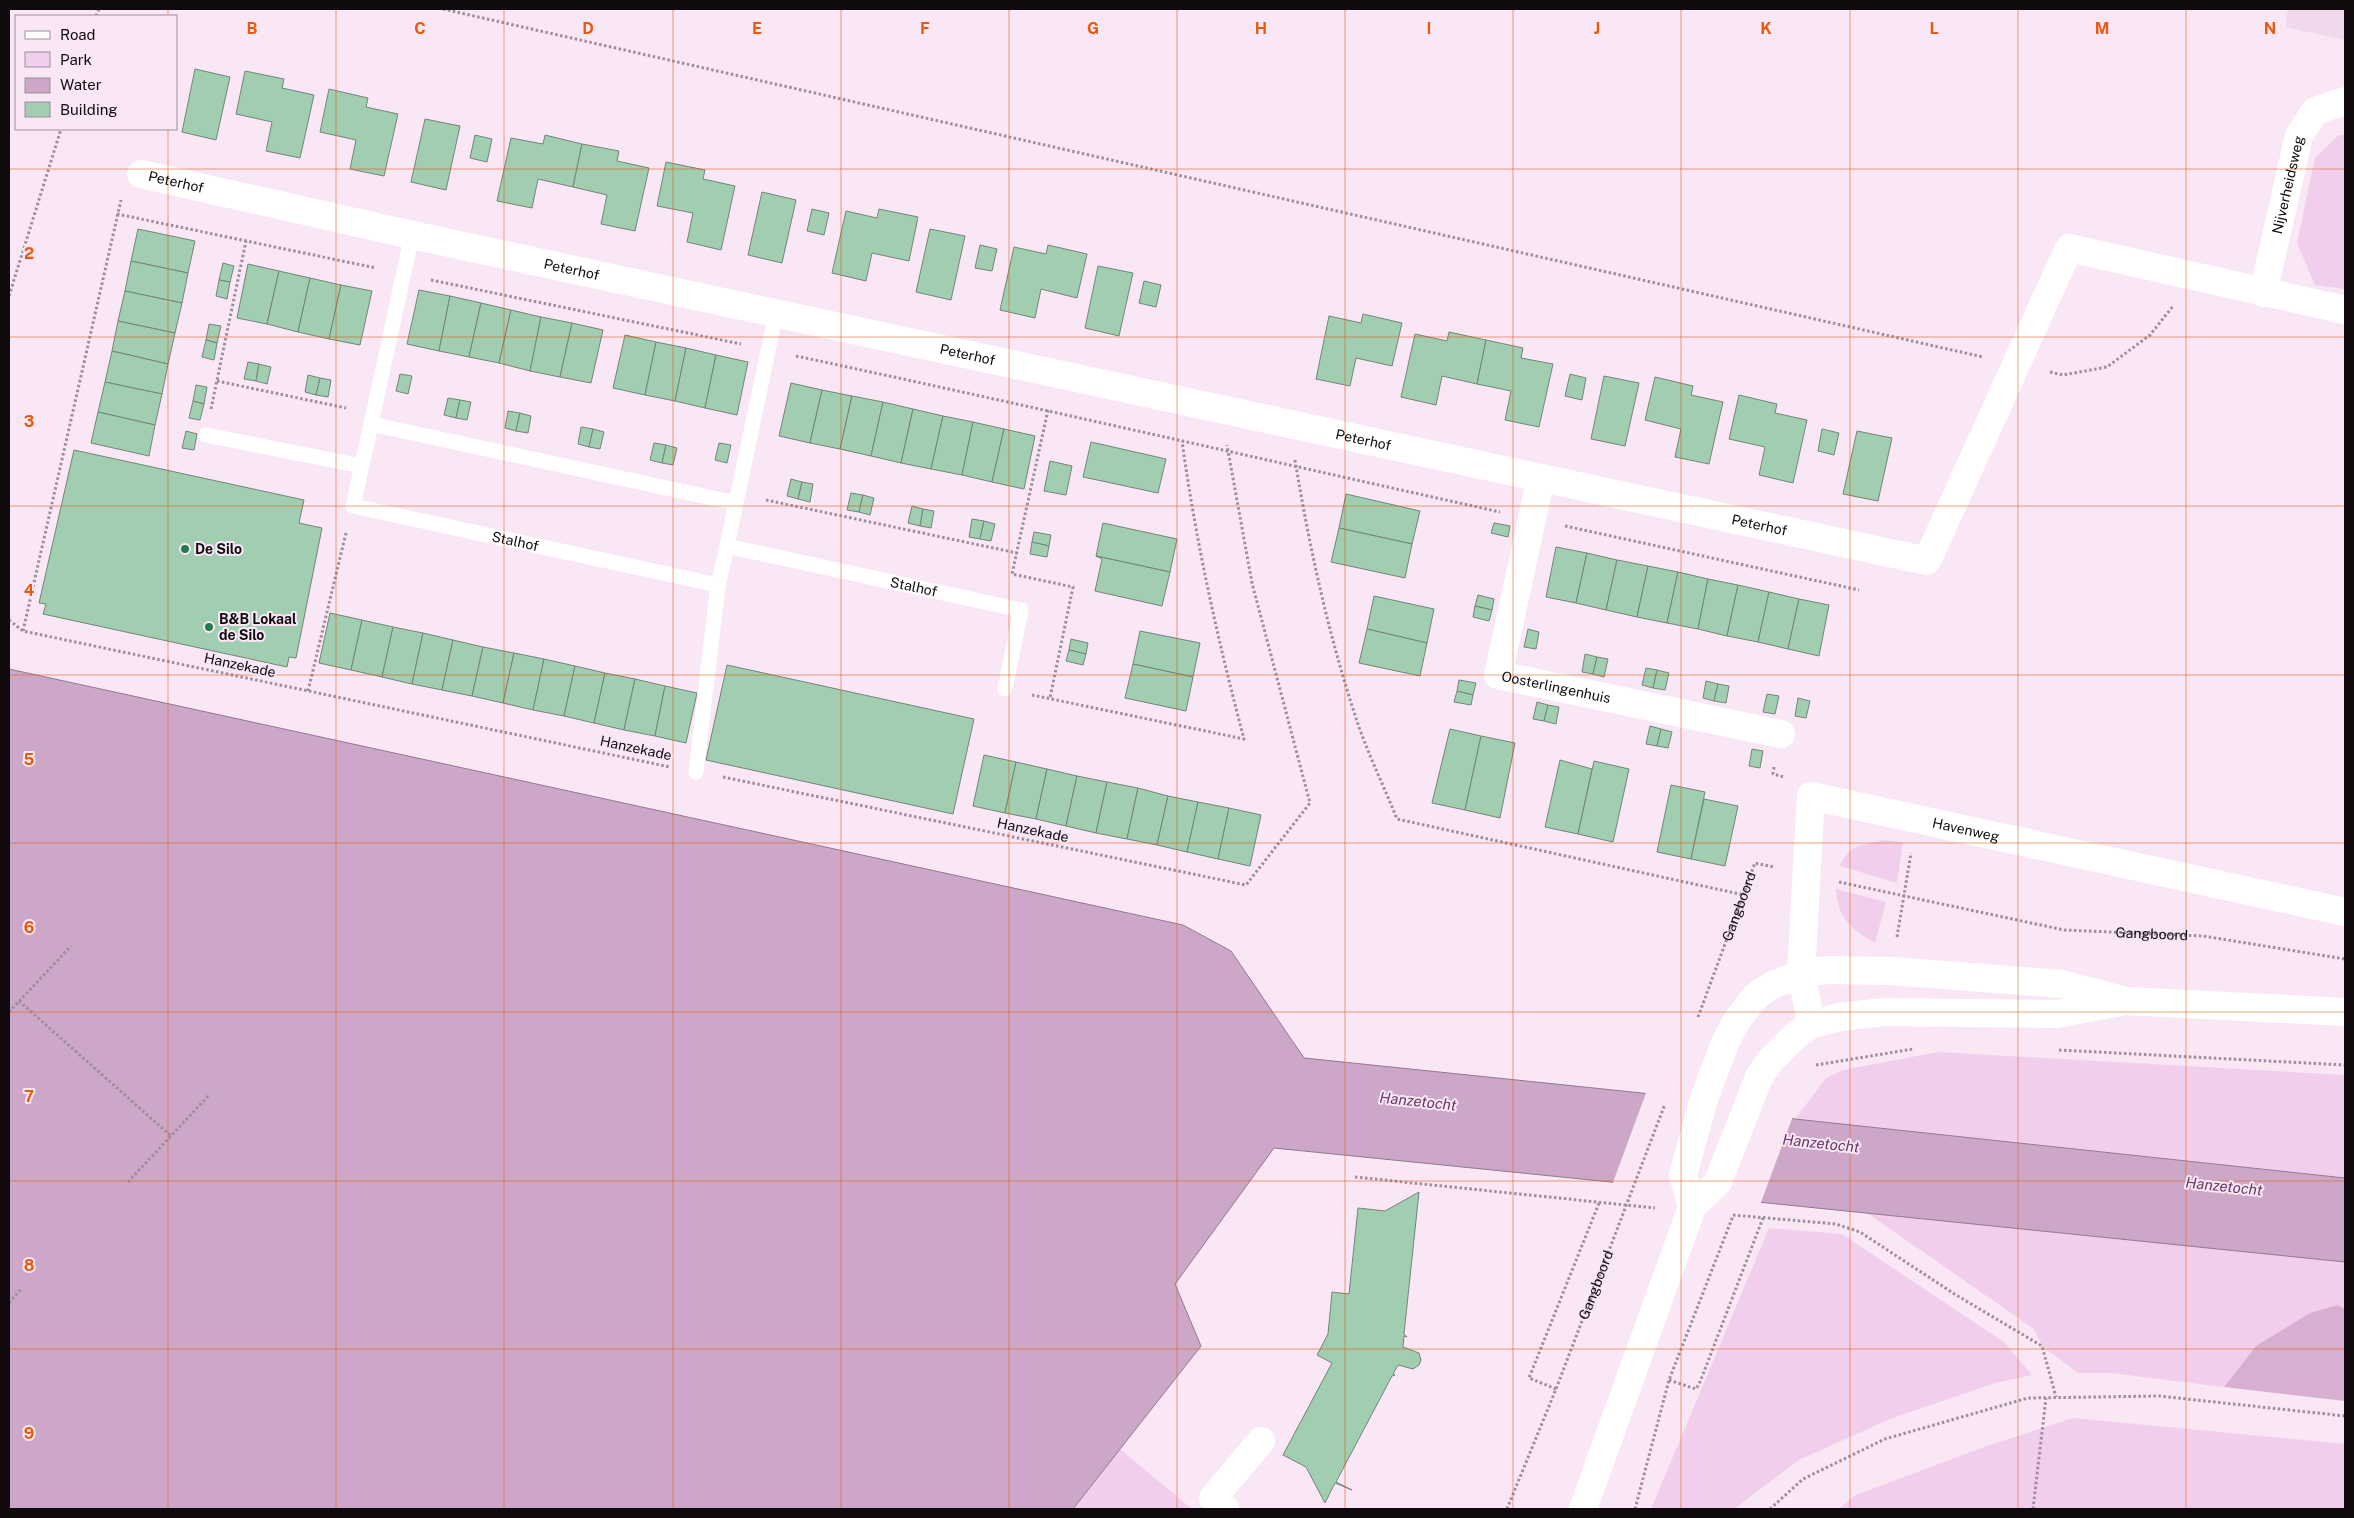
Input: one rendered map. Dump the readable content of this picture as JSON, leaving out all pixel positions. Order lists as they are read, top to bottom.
{
  "streets": {
    "street": [
      "Peterhof",
      "Nijverheidsweg",
      "Oosterlingenhuis",
      "Havenweg"
    ],
    "lane": ["Stalhof"],
    "path": ["Hanzekade", "Gangboord"]
  },
  "crossings": [
    ["Peterhof", "Hanzekade"],
    ["Peterhof", "Oosterlingenhuis"],
    ["Havenweg", "Gangboord"]
  ],
  "water": ["Hanzetocht"],
  "places": ["De Silo", "B&B Lokaal de Silo"],
  "legend": [
    "Road",
    "Park",
    "Water",
    "Building"
  ],
  "grid": {
    "columns": [
      "B",
      "C",
      "D",
      "E",
      "F",
      "G",
      "H",
      "I",
      "J",
      "K",
      "L",
      "M",
      "N"
    ],
    "rows": [
      "2",
      "3",
      "4",
      "5",
      "6",
      "7",
      "8",
      "9"
    ]
  }
}
